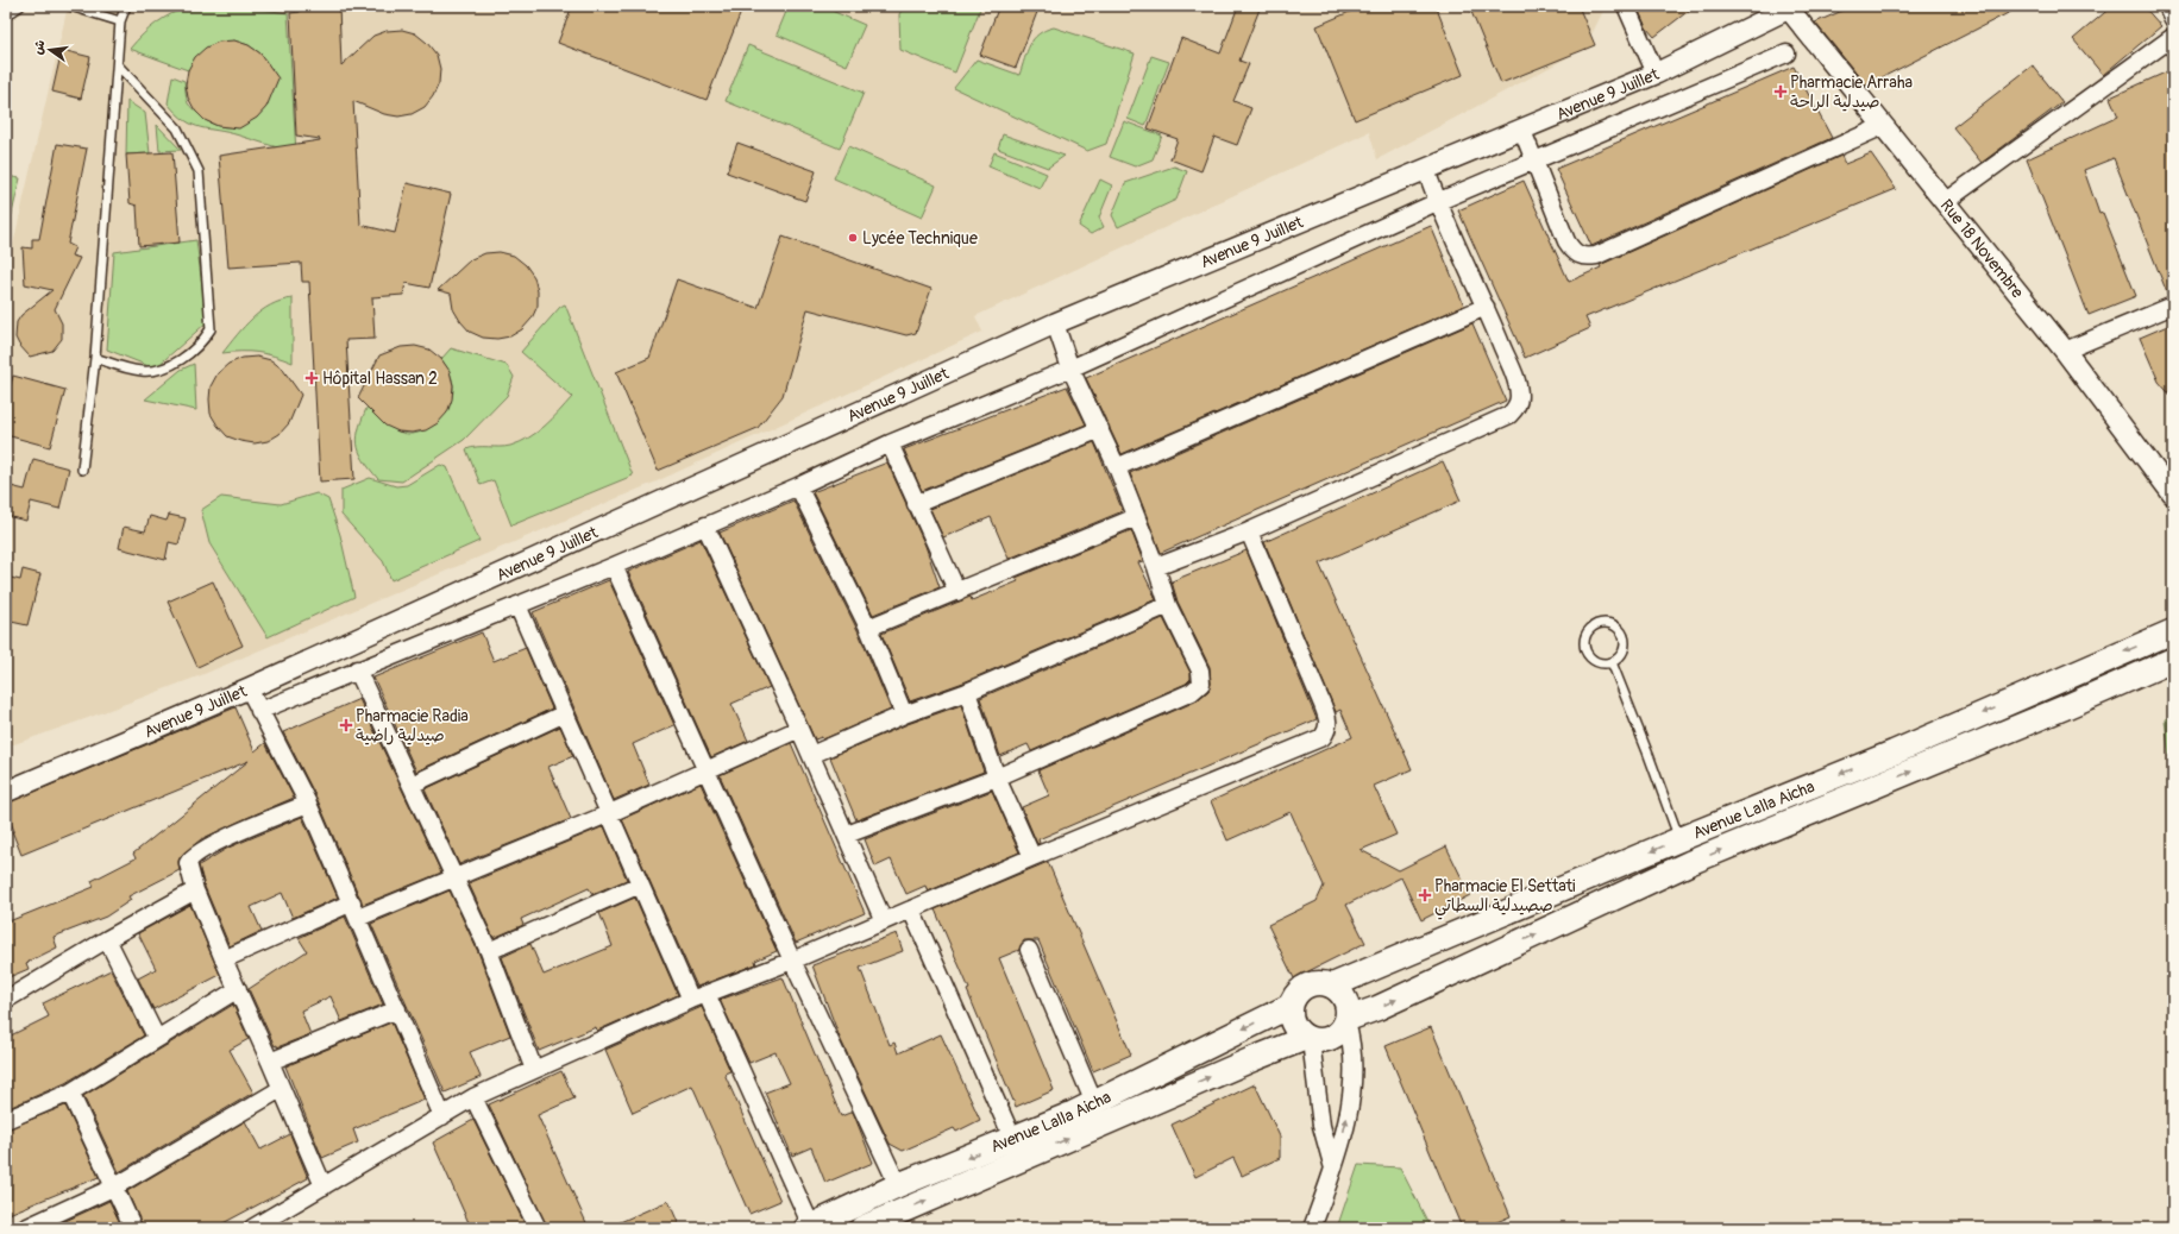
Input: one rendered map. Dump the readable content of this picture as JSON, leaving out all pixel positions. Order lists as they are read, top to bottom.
{
  "streets": {
    "main road": ["Avenue Lalla Aicha"],
    "street": ["Avenue 9 Juillet", "Rue 18 Novembre"]
  },
  "crossings": [
    ["Avenue 9 Juillet", "Rue 18 Novembre"]
  ],
  "places": {
    "health": [
      "Pharmacie Arraha صيدلية الراحة",
      "Hôpital Hassan 2",
      "Pharmacie Radia صيدلية راضية",
      "Pharmacie El Settati صصيدلية السطاتي"
    ],
    "other": ["Lycée Technique"]
  },
  "north": "left"
}
